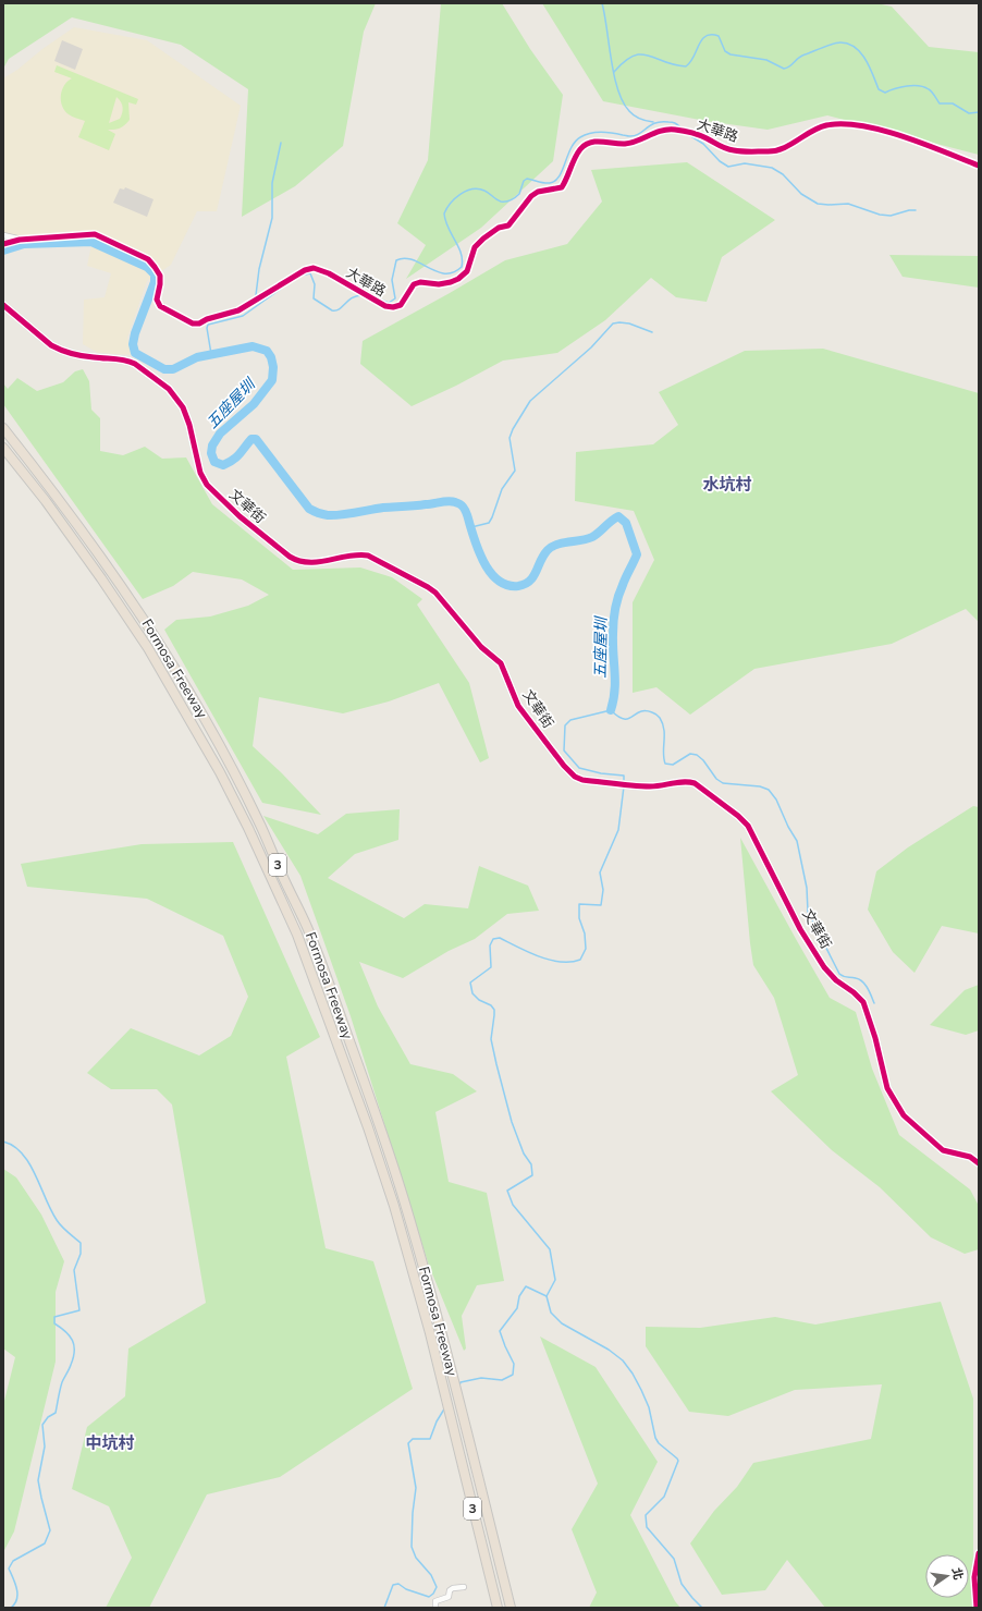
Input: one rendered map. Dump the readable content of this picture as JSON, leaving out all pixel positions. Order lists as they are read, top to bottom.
{
  "streets": {
    "highway": ["Formosa Freeway", "3"],
    "street": ["大華路", "文華街"]
  },
  "districts": ["水坑村", "中坑村"],
  "water": ["五座屋圳"],
  "north": "right"
}
